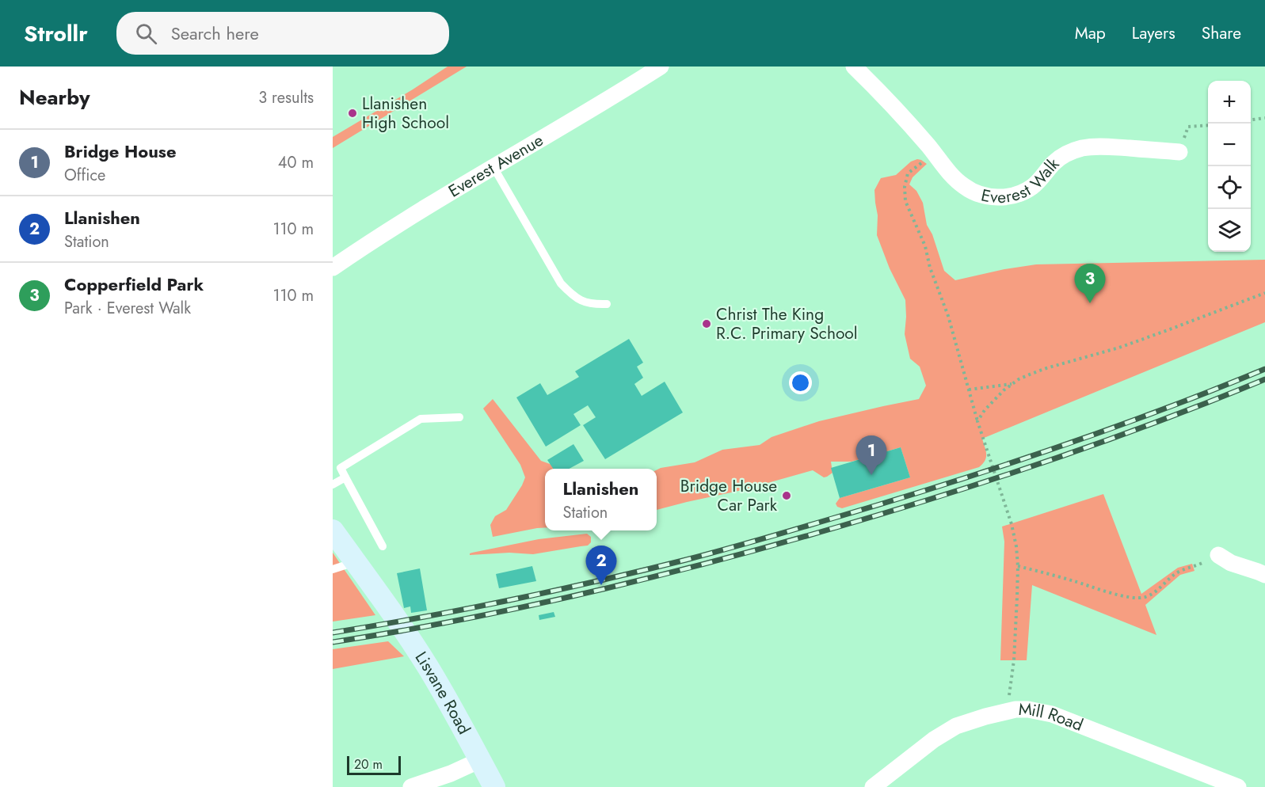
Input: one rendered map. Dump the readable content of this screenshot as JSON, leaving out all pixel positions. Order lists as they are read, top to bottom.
{
  "streets": {
    "main road": ["Lisvane Road"],
    "street": ["Everest Avenue", "Everest Walk", "Mill Road"]
  },
  "places": ["Llanishen High School", "Christ The King R.C. Primary School", "Bridge House Car Park"],
  "scale_bar": "20 m",
  "page": {
    "header": "Strollr",
    "search": "Search here",
    "nav": ["Map", "Layers", "Share"],
    "heading": ["Nearby", "3 results"],
    "map_buttons": ["+", "−"],
    "list": [
      {
        "mark": "1",
        "name": "Bridge House",
        "note": "Office",
        "value": "40 m"
      },
      {
        "mark": "2",
        "name": "Llanishen",
        "note": "Station",
        "value": "110 m"
      },
      {
        "mark": "3",
        "name": "Copperfield Park",
        "note": "Park · Everest Walk",
        "value": "110 m"
      }
    ],
    "pins": ["3", "1", "2"],
    "popup": ["Llanishen", "Station"],
    "scale": "20 m"
  }
}
